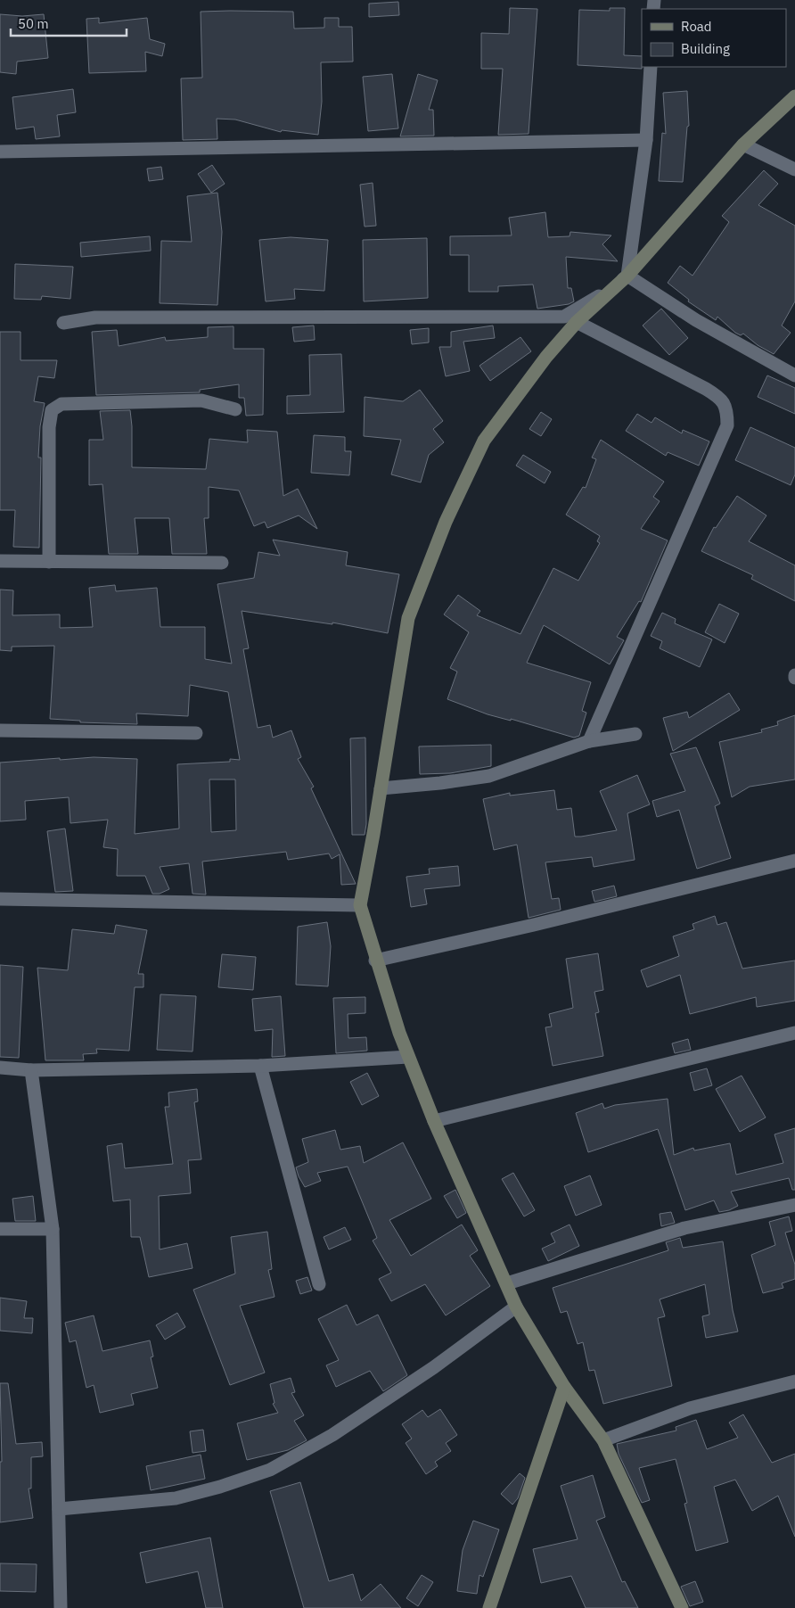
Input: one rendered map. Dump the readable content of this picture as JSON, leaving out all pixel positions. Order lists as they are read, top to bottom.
{
  "legend": ["Road", "Building"],
  "scale_bar": "50 m"
}
